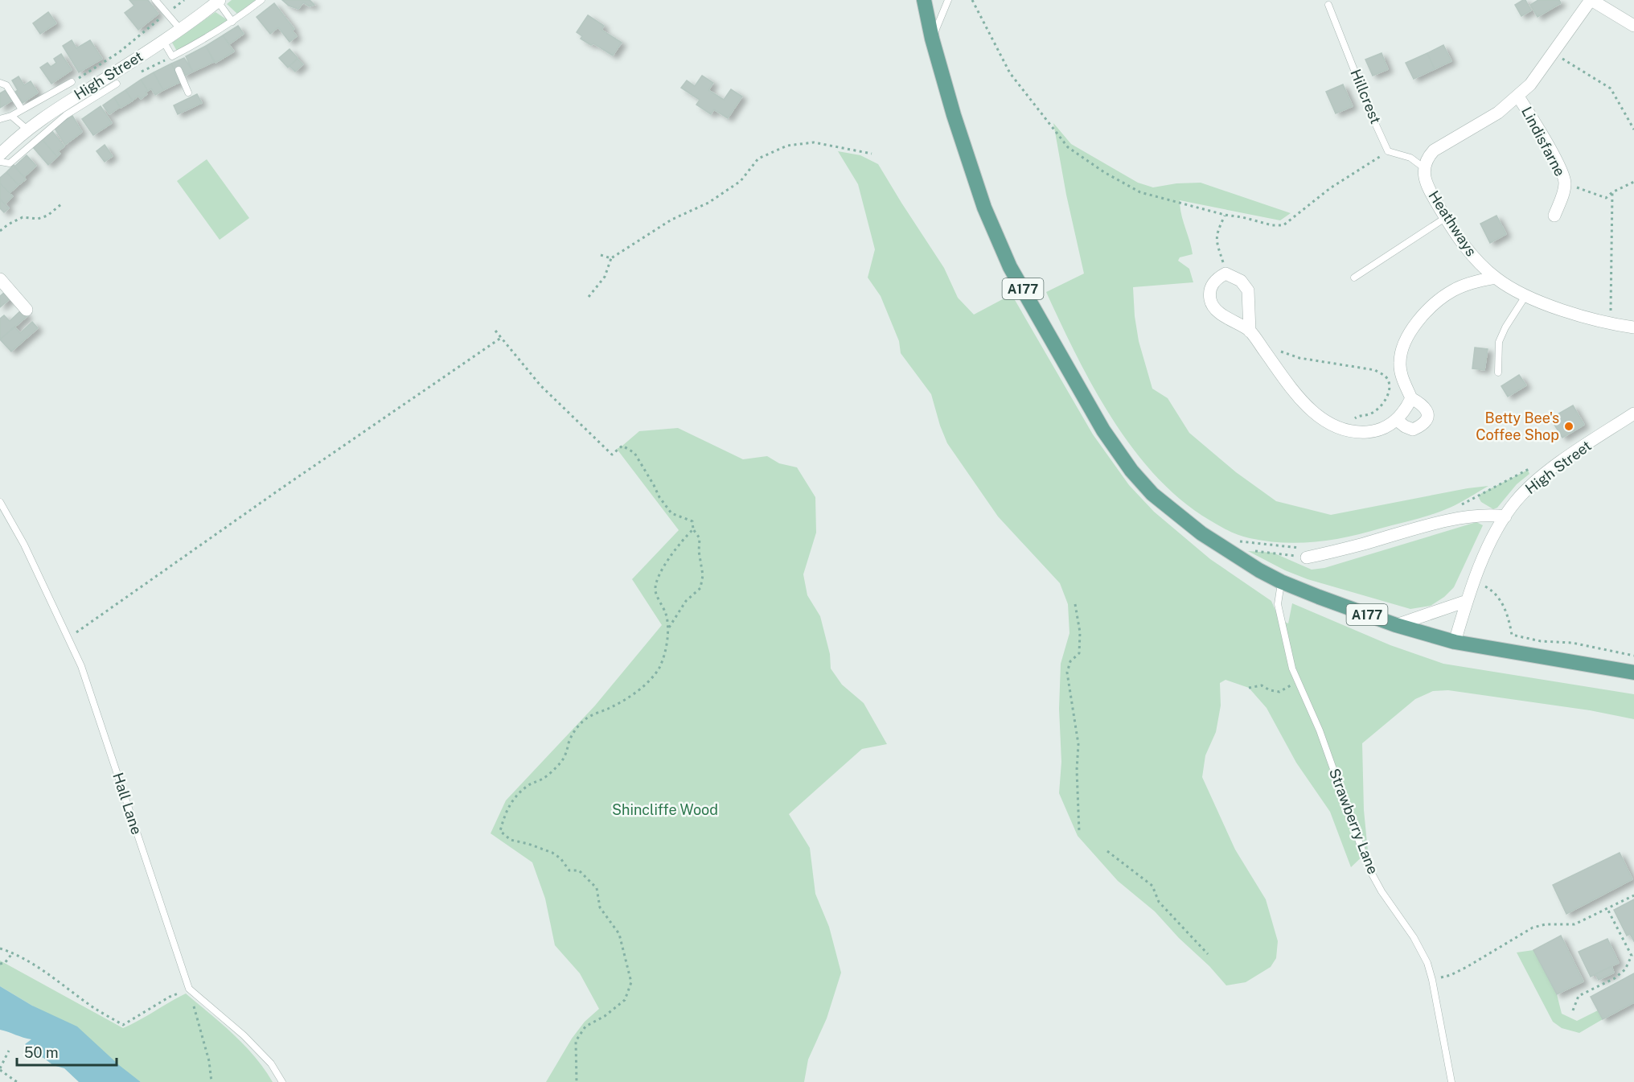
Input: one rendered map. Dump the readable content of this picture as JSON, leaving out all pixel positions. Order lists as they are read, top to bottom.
{
  "streets": {
    "main road": ["A177"],
    "street": ["High Street", "Lindisfarne", "Heathways"],
    "lane": ["Hillcrest", "Hall Lane", "Strawberry Lane"]
  },
  "crossings": [
    ["High Street", "A177"],
    ["A177", "Strawberry Lane"]
  ],
  "parks": ["Shincliffe Wood"],
  "places": ["Betty Bee's Coffee Shop"],
  "scale_bar": "50 m"
}
